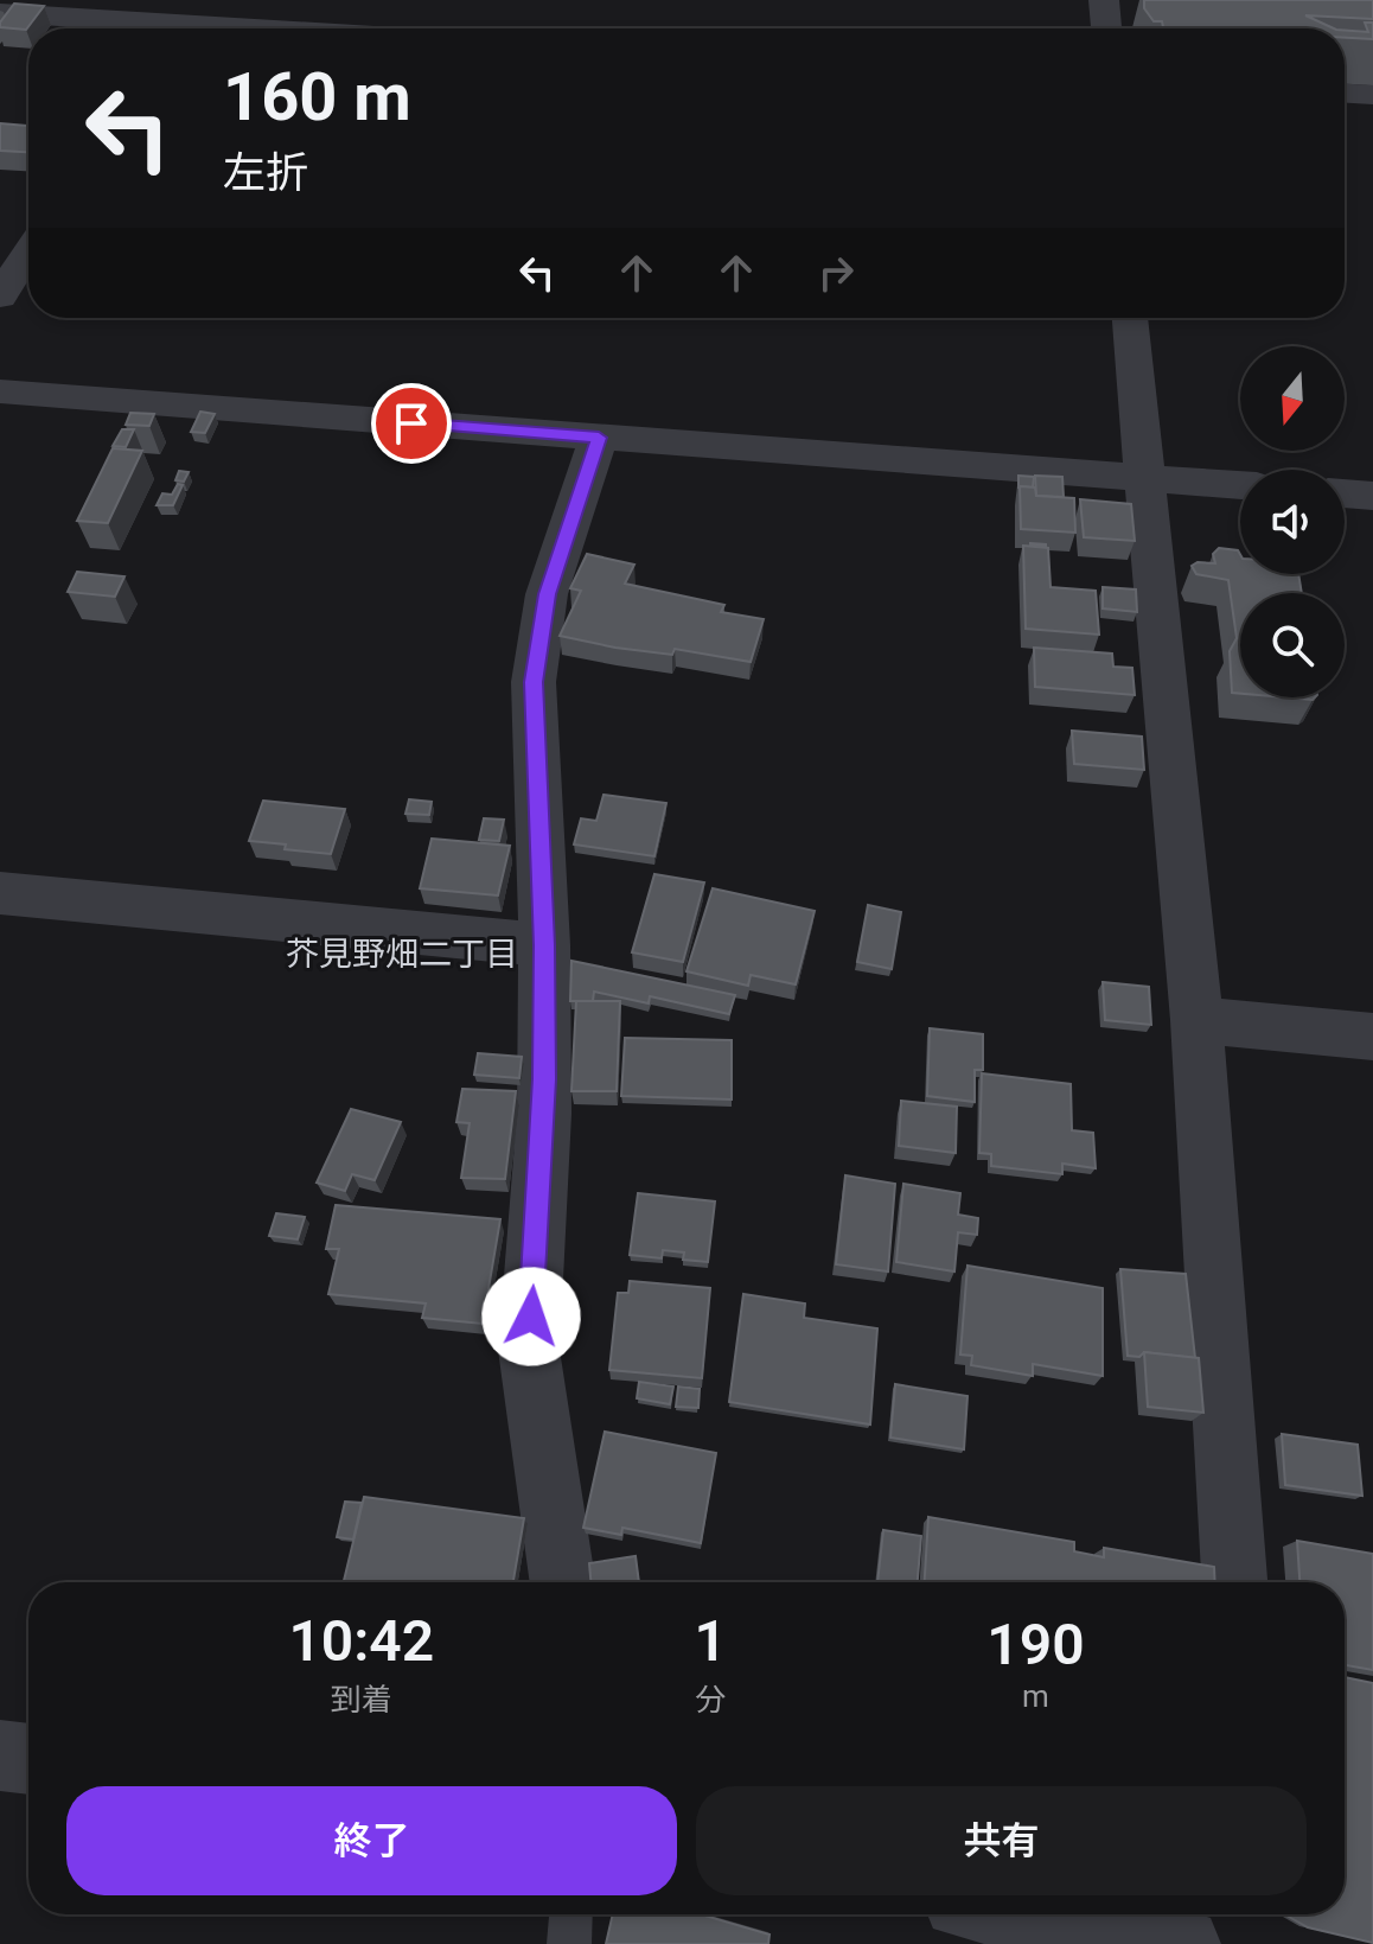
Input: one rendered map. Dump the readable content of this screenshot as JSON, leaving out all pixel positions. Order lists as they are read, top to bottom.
{
  "districts": ["芥見野畑二丁目"],
  "north": "bottom",
  "page": {
    "turn": ["160 m", "左折"],
    "eta": [
      "10:42",
      "到着",
      "1",
      "分",
      "190",
      "m"
    ],
    "buttons": ["終了", "共有"]
  }
}
